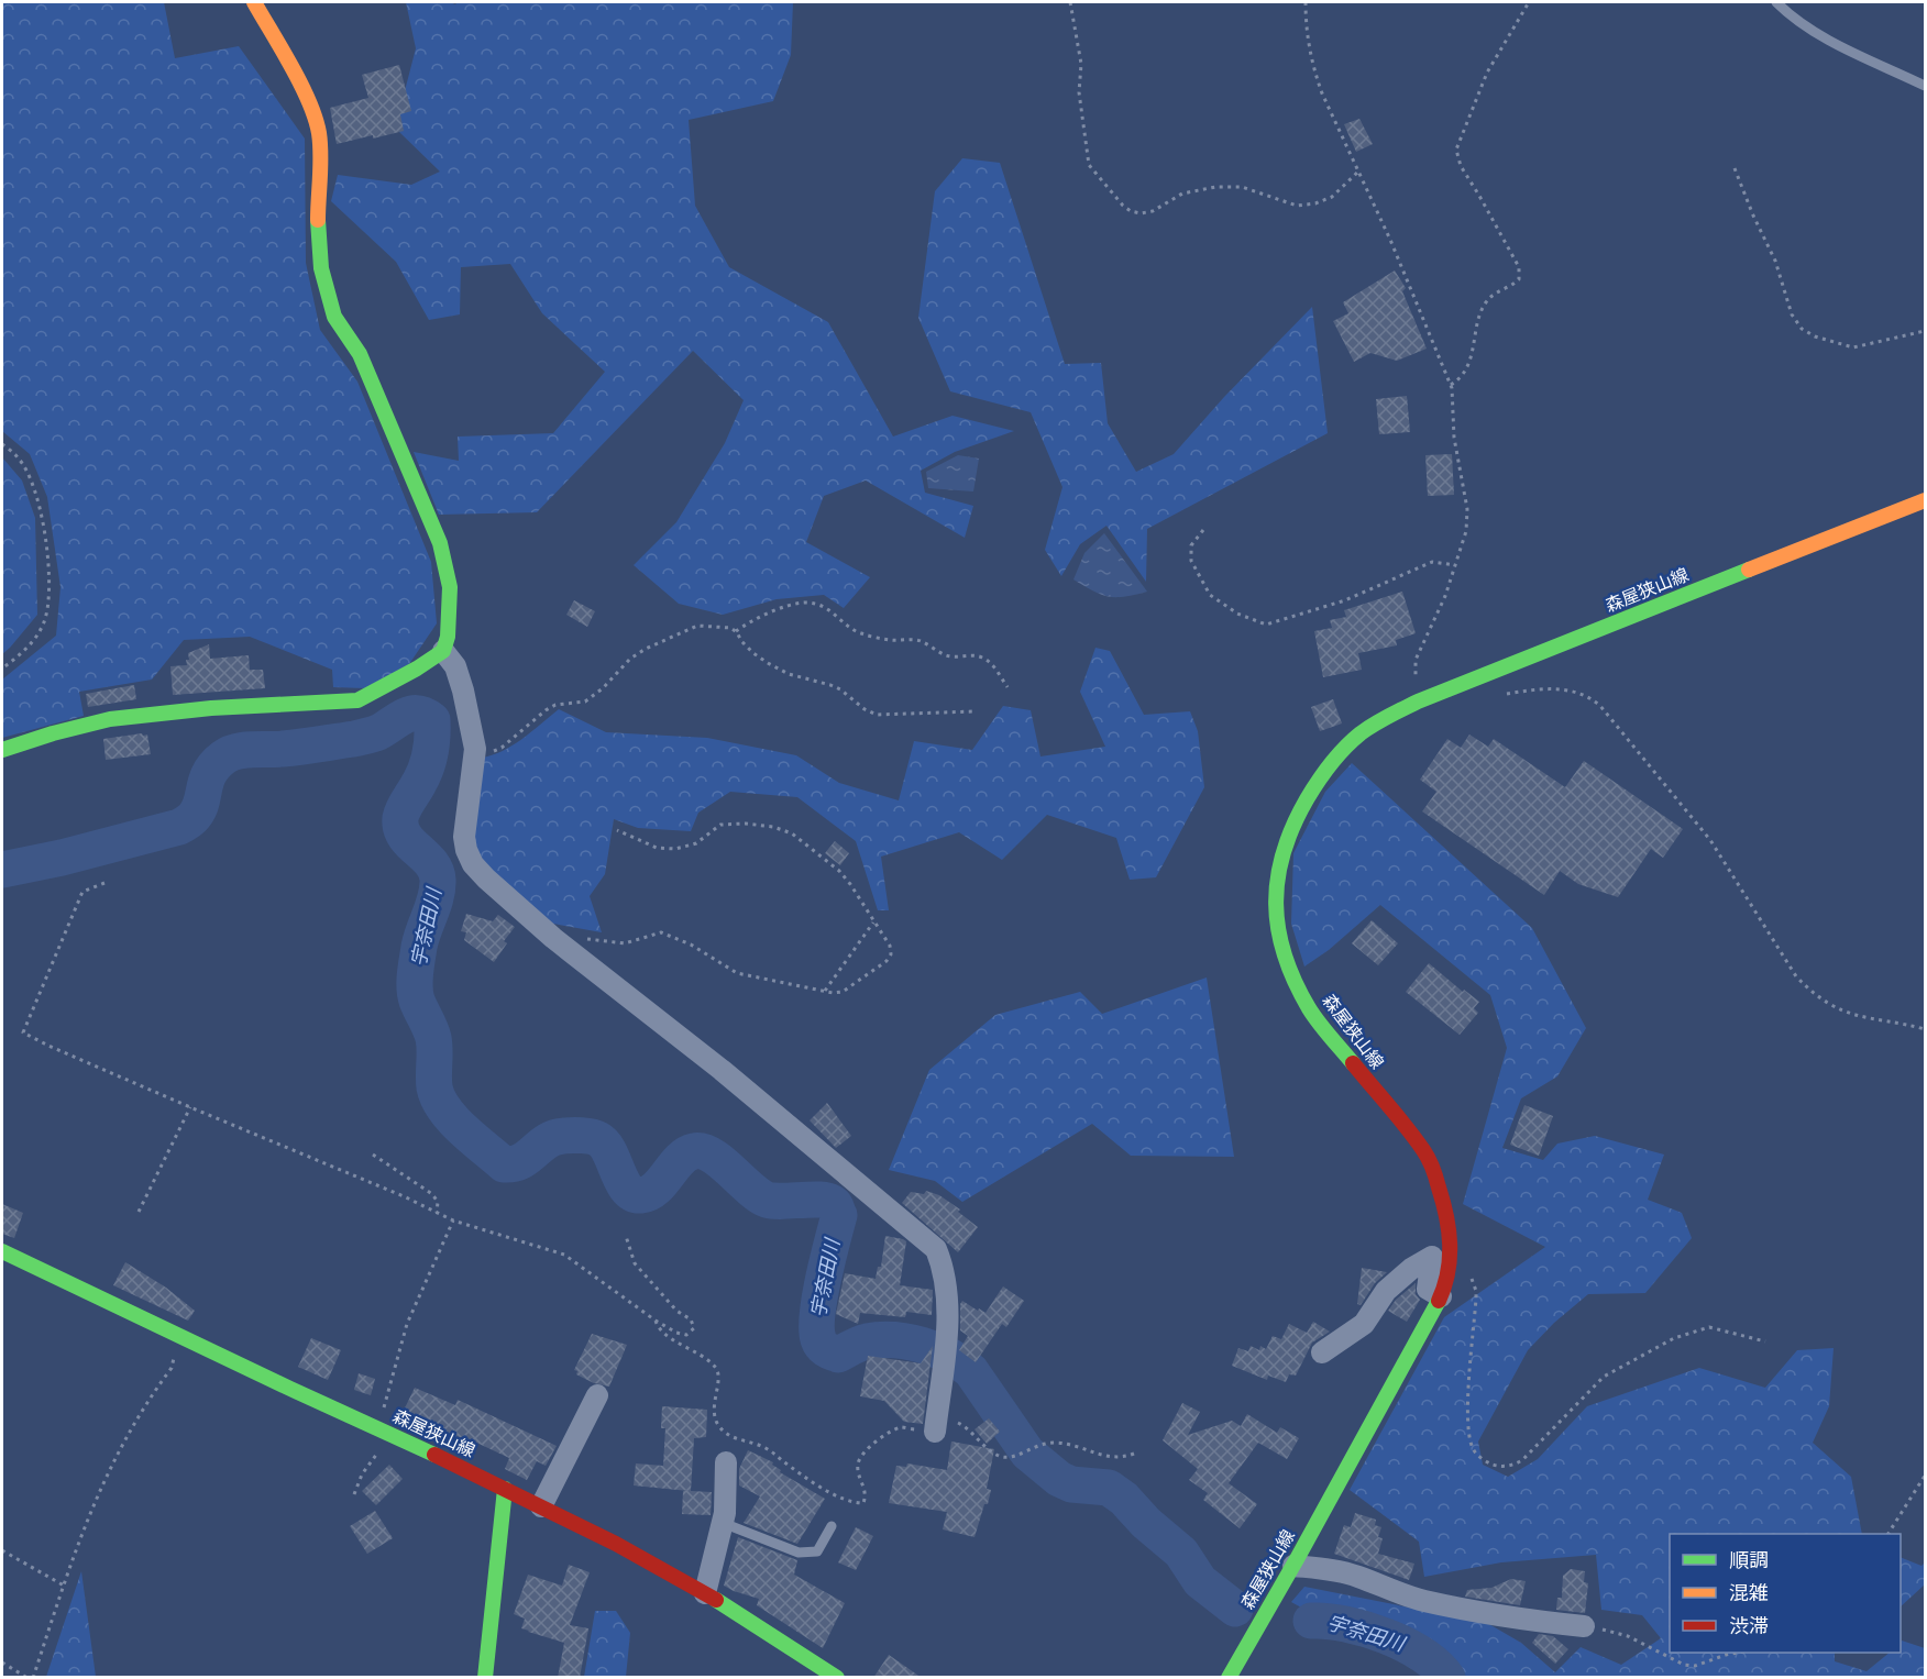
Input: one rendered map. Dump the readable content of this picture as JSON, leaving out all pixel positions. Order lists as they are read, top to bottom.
{
  "streets": {
    "main road": ["森屋狭山線"]
  },
  "water": ["宇奈田川"],
  "legend": ["順調", "混雑", "渋滞"]
}
